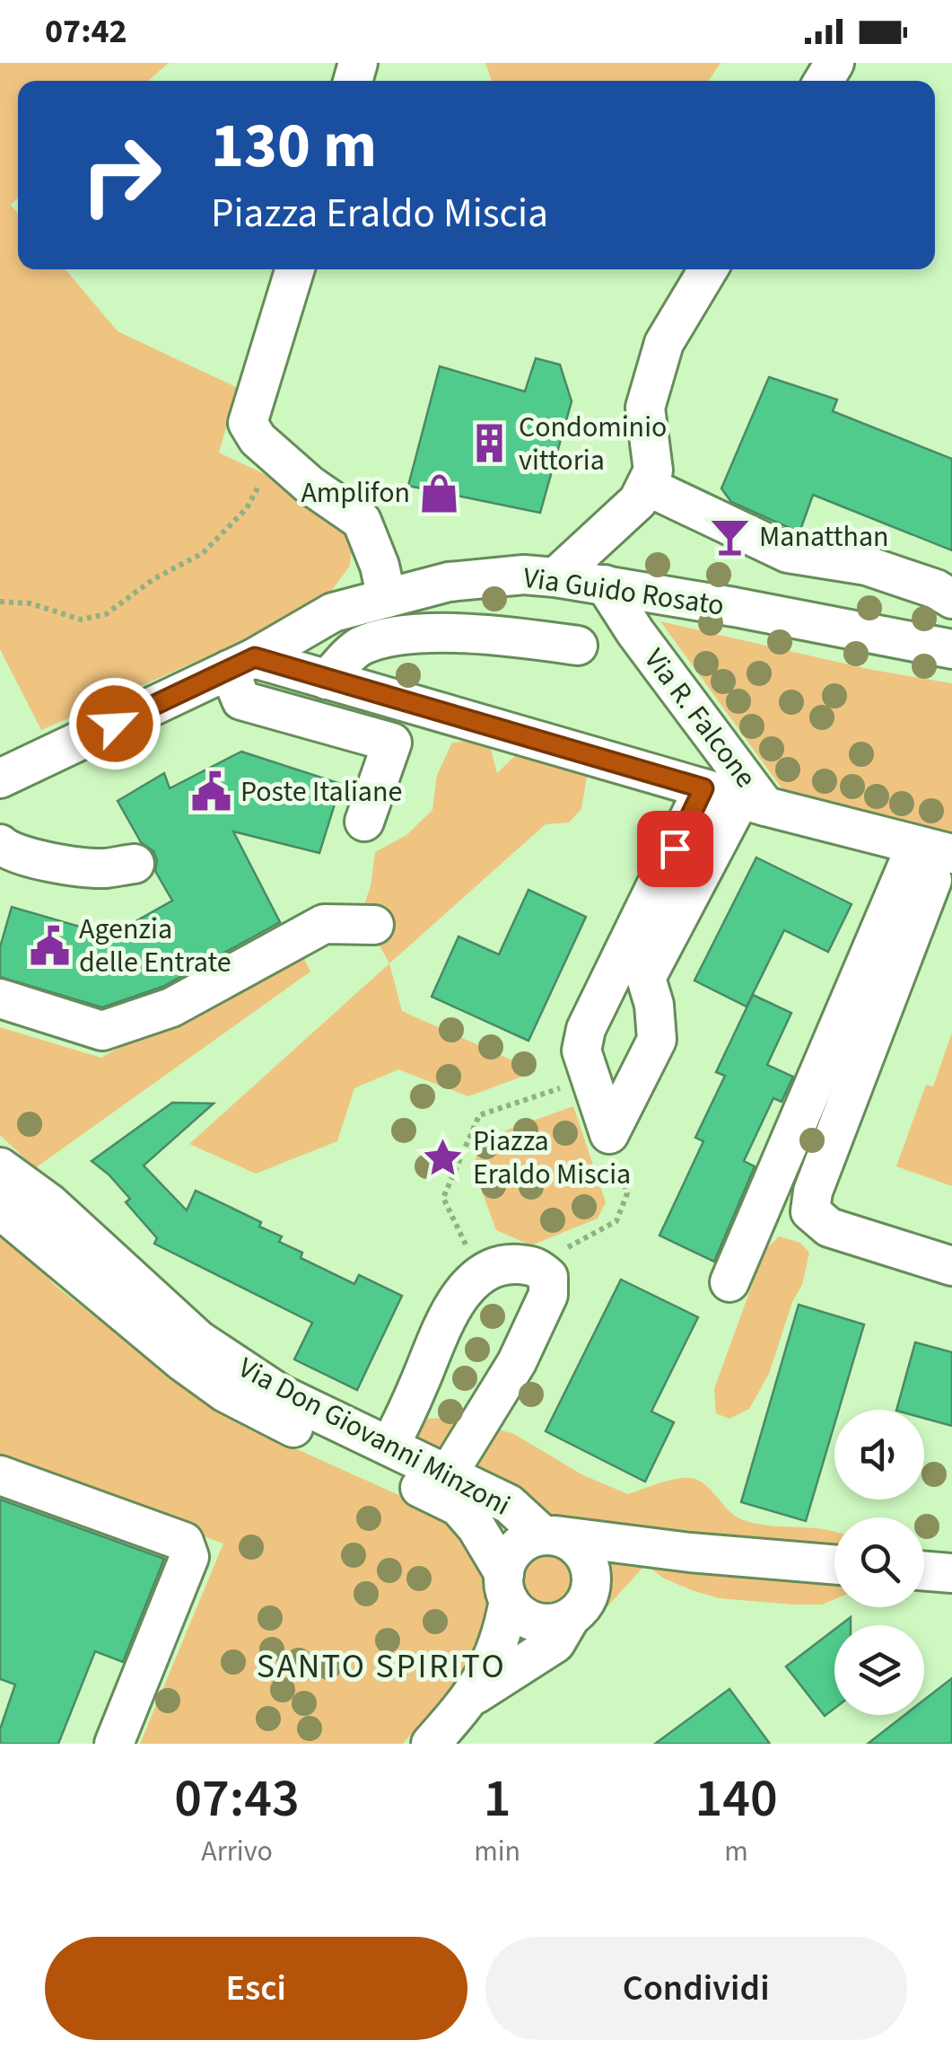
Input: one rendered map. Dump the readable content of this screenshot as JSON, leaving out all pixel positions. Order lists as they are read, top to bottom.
{
  "streets": {
    "street": ["Via Guido Rosato", "Via R. Falcone", "Via Don Giovanni Minzoni"]
  },
  "crossings": [
    ["Via Guido Rosato", "Via R. Falcone"]
  ],
  "districts": ["SANTO SPIRITO"],
  "places": {
    "building": ["Condominio vittoria"],
    "shop": ["Amplifon"],
    "bar": ["Manatthan"],
    "public building": ["Poste Italiane", "Agenzia delle Entrate"],
    "place": ["Piazza Eraldo Miscia"]
  },
  "page": {
    "status": "07:42",
    "turn": ["130 m", "Piazza Eraldo Miscia"],
    "eta": [
      "07:43",
      "Arrivo",
      "1",
      "min",
      "140",
      "m"
    ],
    "buttons": ["Esci", "Condividi"]
  }
}
